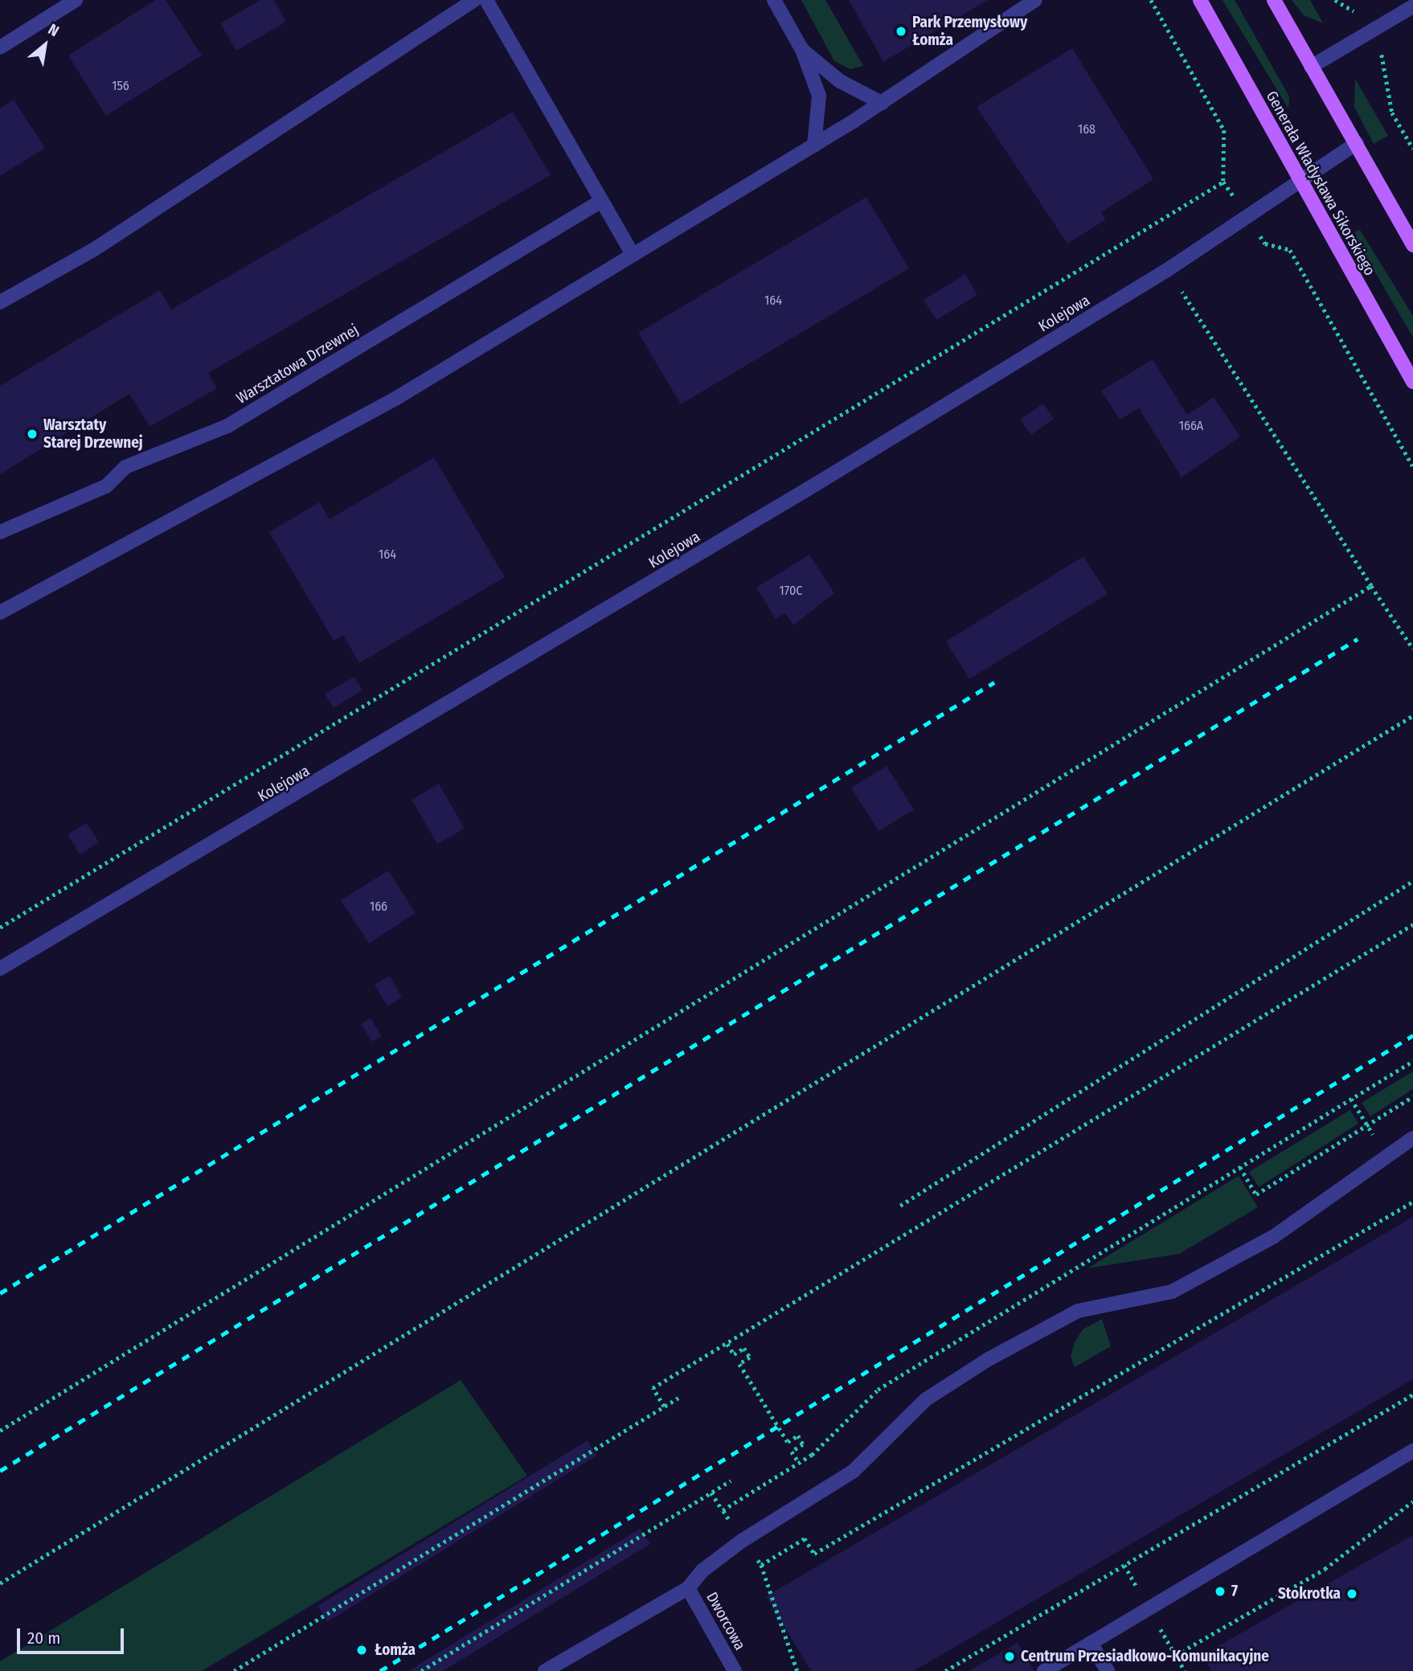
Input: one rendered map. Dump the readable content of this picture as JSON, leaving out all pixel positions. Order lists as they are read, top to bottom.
{
  "streets": {
    "main road": ["Generała Władysława Sikorskiego"],
    "street": ["Kolejowa", "Warsztatowa Drzewnej", "Dworcowa"]
  },
  "crossings": [
    ["Generała Władysława Sikorskiego", "Kolejowa"]
  ],
  "places": [
    "Park Przemysłowy Łomża",
    "Warsztaty Starej Drzewnej",
    "7",
    "Stokrotka",
    "Łomża",
    "Centrum Przesiadkowo-Komunikacyjne"
  ],
  "house_numbers": [
    "156",
    "168",
    "164",
    "166A",
    "164",
    "170C",
    "166"
  ],
  "scale_bar": "20 m",
  "north": "top right"
}
